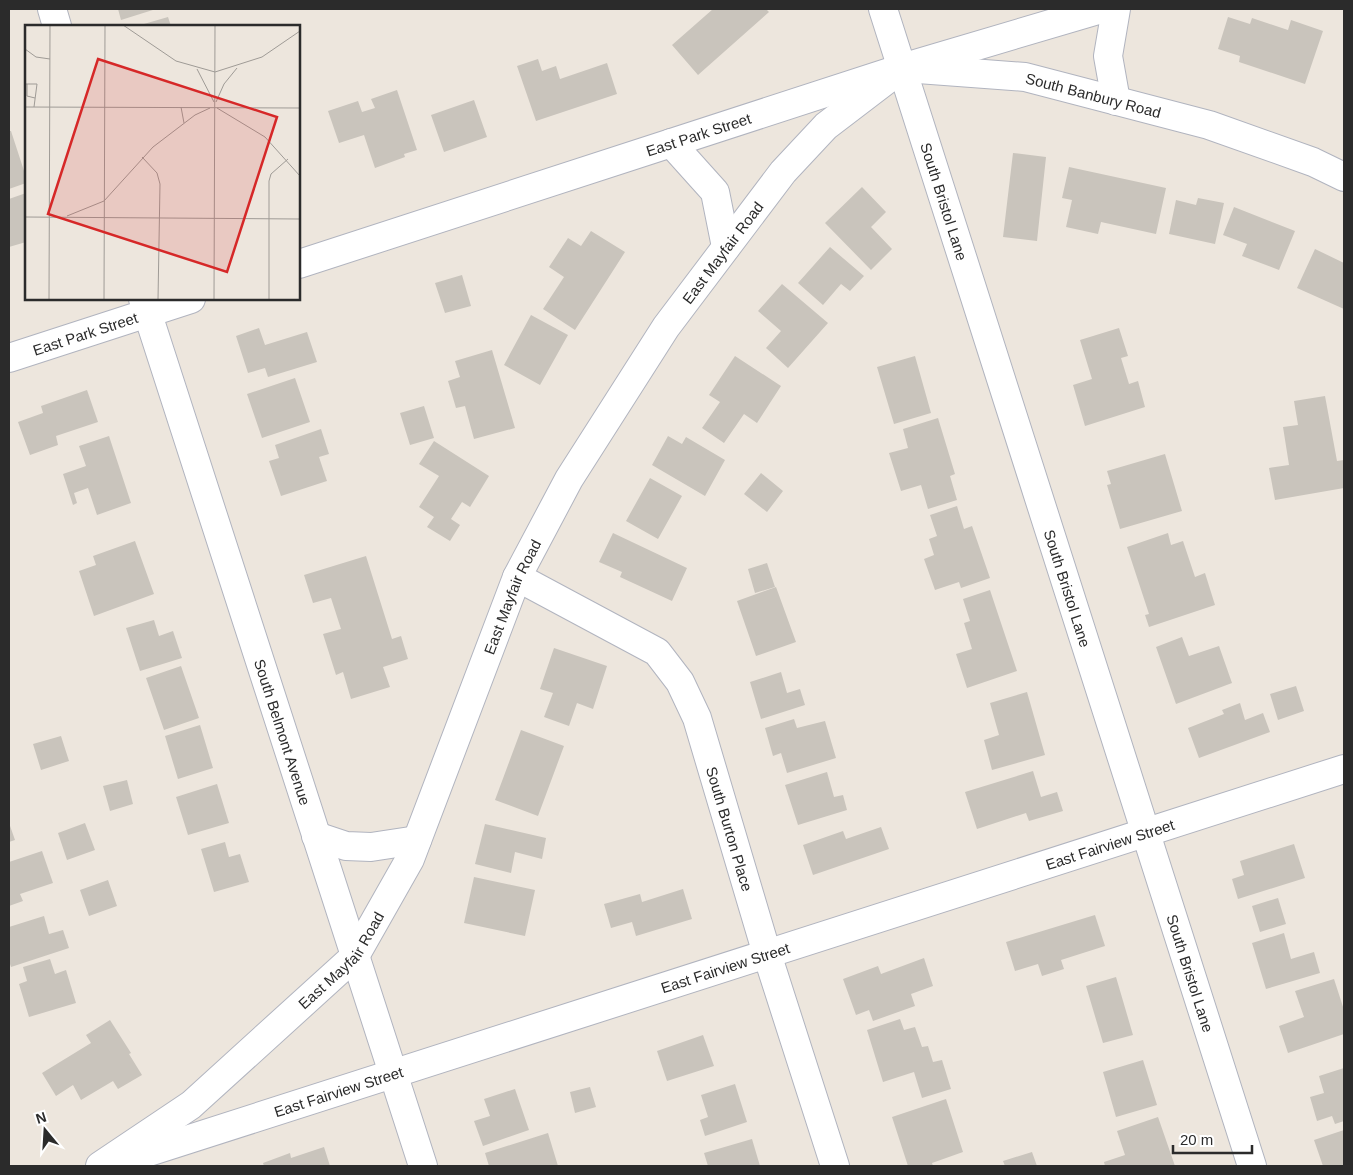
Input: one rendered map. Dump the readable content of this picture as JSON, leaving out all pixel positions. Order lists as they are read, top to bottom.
{
  "streets": {
    "street": [
      "South Banbury Road",
      "East Park Street",
      "South Bristol Lane",
      "East Mayfair Road",
      "South Belmont Avenue",
      "South Burton Place",
      "East Fairview Street"
    ]
  },
  "crossings": [
    ["South Banbury Road", "East Park Street"],
    ["South Banbury Road", "South Bristol Lane"],
    ["South Banbury Road", "East Mayfair Road"],
    ["East Park Street", "South Bristol Lane"],
    ["East Park Street", "East Mayfair Road"],
    ["East Park Street", "South Belmont Avenue"],
    ["South Bristol Lane", "East Mayfair Road"],
    ["South Bristol Lane", "East Fairview Street"],
    ["East Mayfair Road", "South Belmont Avenue"],
    ["East Mayfair Road", "South Burton Place"],
    ["South Belmont Avenue", "East Fairview Street"],
    ["South Burton Place", "East Fairview Street"]
  ],
  "scale_bar": "20 m",
  "north": "top"
}
